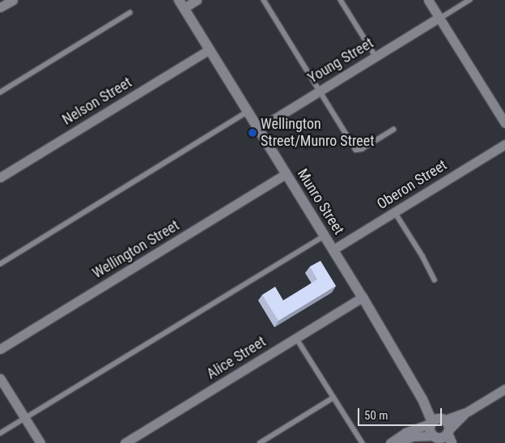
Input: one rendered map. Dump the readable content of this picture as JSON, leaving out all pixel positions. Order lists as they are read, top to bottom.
{
  "streets": {
    "street": [
      "Young Street",
      "Nelson Street",
      "Oberon Street",
      "Munro Street",
      "Wellington Street",
      "Alice Street"
    ]
  },
  "crossings": [
    ["Young Street", "Munro Street"],
    ["Nelson Street", "Munro Street"],
    ["Oberon Street", "Munro Street"],
    ["Munro Street", "Wellington Street"],
    ["Munro Street", "Alice Street"]
  ],
  "places": ["Wellington Street/Munro Street"],
  "scale_bar": "50 m"
}
